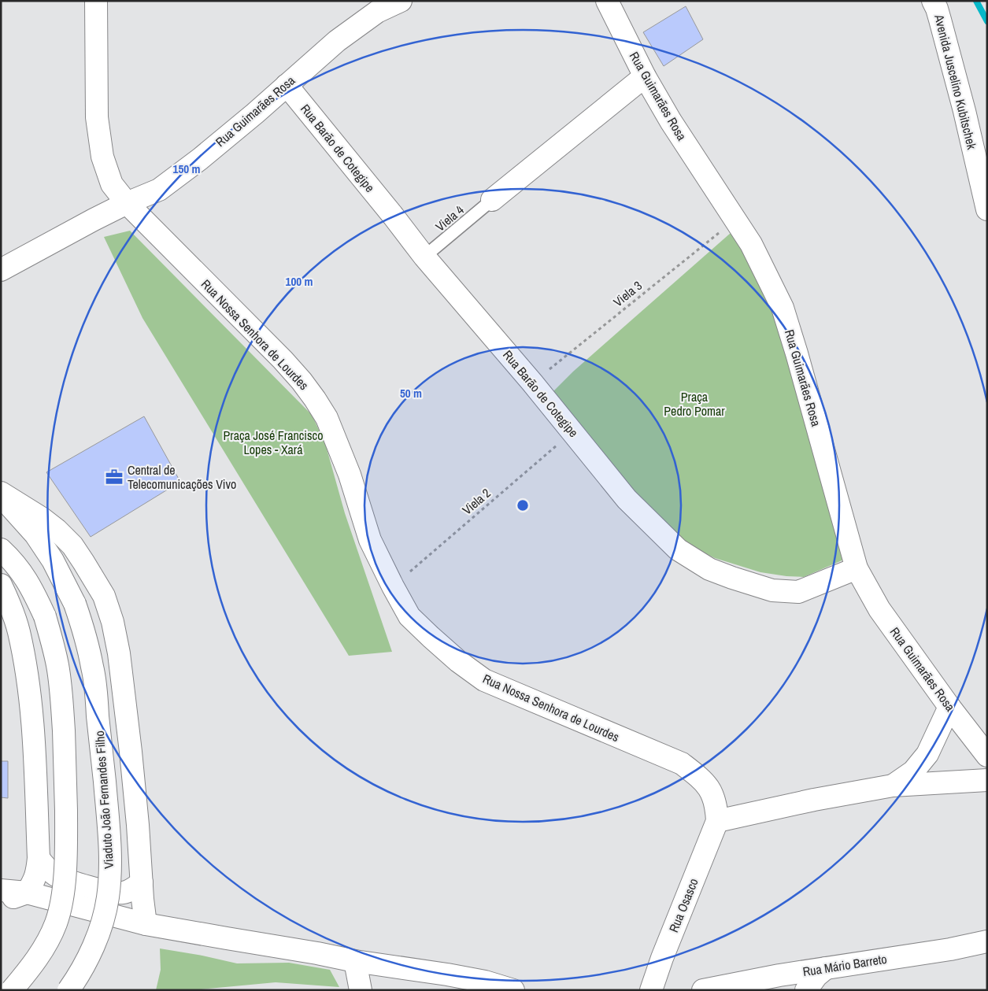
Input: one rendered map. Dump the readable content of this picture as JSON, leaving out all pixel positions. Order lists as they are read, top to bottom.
{
  "streets": {
    "street": [
      "Avenida Juscelino Kubitschek",
      "Rua Guimarães Rosa",
      "Rua Barão de Cotegipe",
      "Rua Nossa Senhora de Lourdes",
      "Viaduto João Fernandes Filho",
      "Rua Osasco",
      "Rua Mário Barreto"
    ],
    "lane": ["Viela 4"],
    "path": ["Viela 3", "Viela 2"]
  },
  "crossings": [
    ["Rua Guimarães Rosa", "Rua Barão de Cotegipe"],
    ["Rua Guimarães Rosa", "Viela 3"],
    ["Rua Guimarães Rosa", "Rua Nossa Senhora de Lourdes"],
    ["Rua Barão de Cotegipe", "Viela 4"],
    ["Rua Barão de Cotegipe", "Viela 3"],
    ["Rua Barão de Cotegipe", "Viela 2"],
    ["Rua Nossa Senhora de Lourdes", "Viela 2"],
    ["Rua Nossa Senhora de Lourdes", "Rua Osasco"]
  ],
  "parks": ["Praça Pedro Pomar", "Praça José Francisco Lopes - Xará"],
  "places": {
    "office": ["Central de Telecomunicações Vivo"]
  },
  "rings": ["150 m", "100 m", "50 m"]
}
